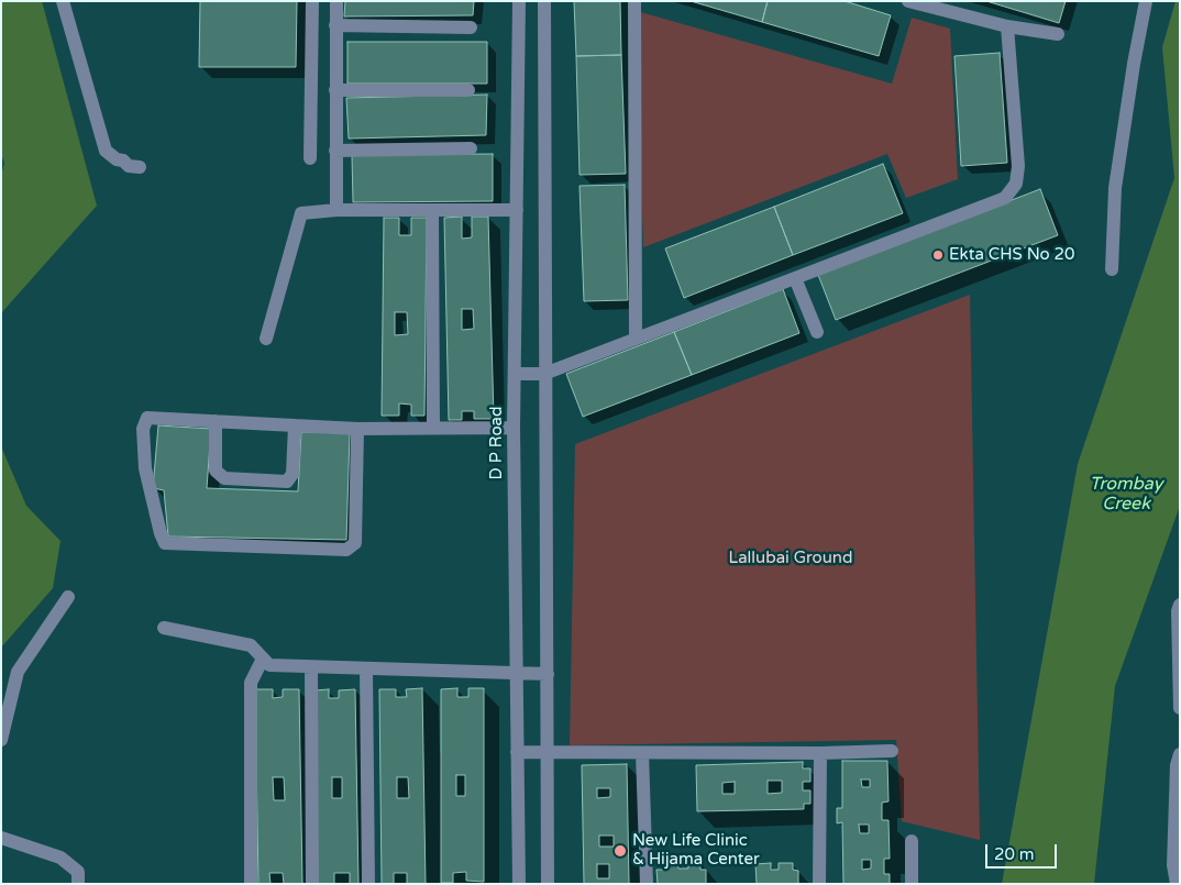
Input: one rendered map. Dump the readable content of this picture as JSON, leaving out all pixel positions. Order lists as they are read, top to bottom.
{
  "streets": {
    "street": ["D P Road"]
  },
  "water": ["Trombay Creek"],
  "parks": ["Lallubai Ground"],
  "places": ["Ekta CHS No 20", "New Life Clinic & Hijama Center"],
  "scale_bar": "20 m"
}
